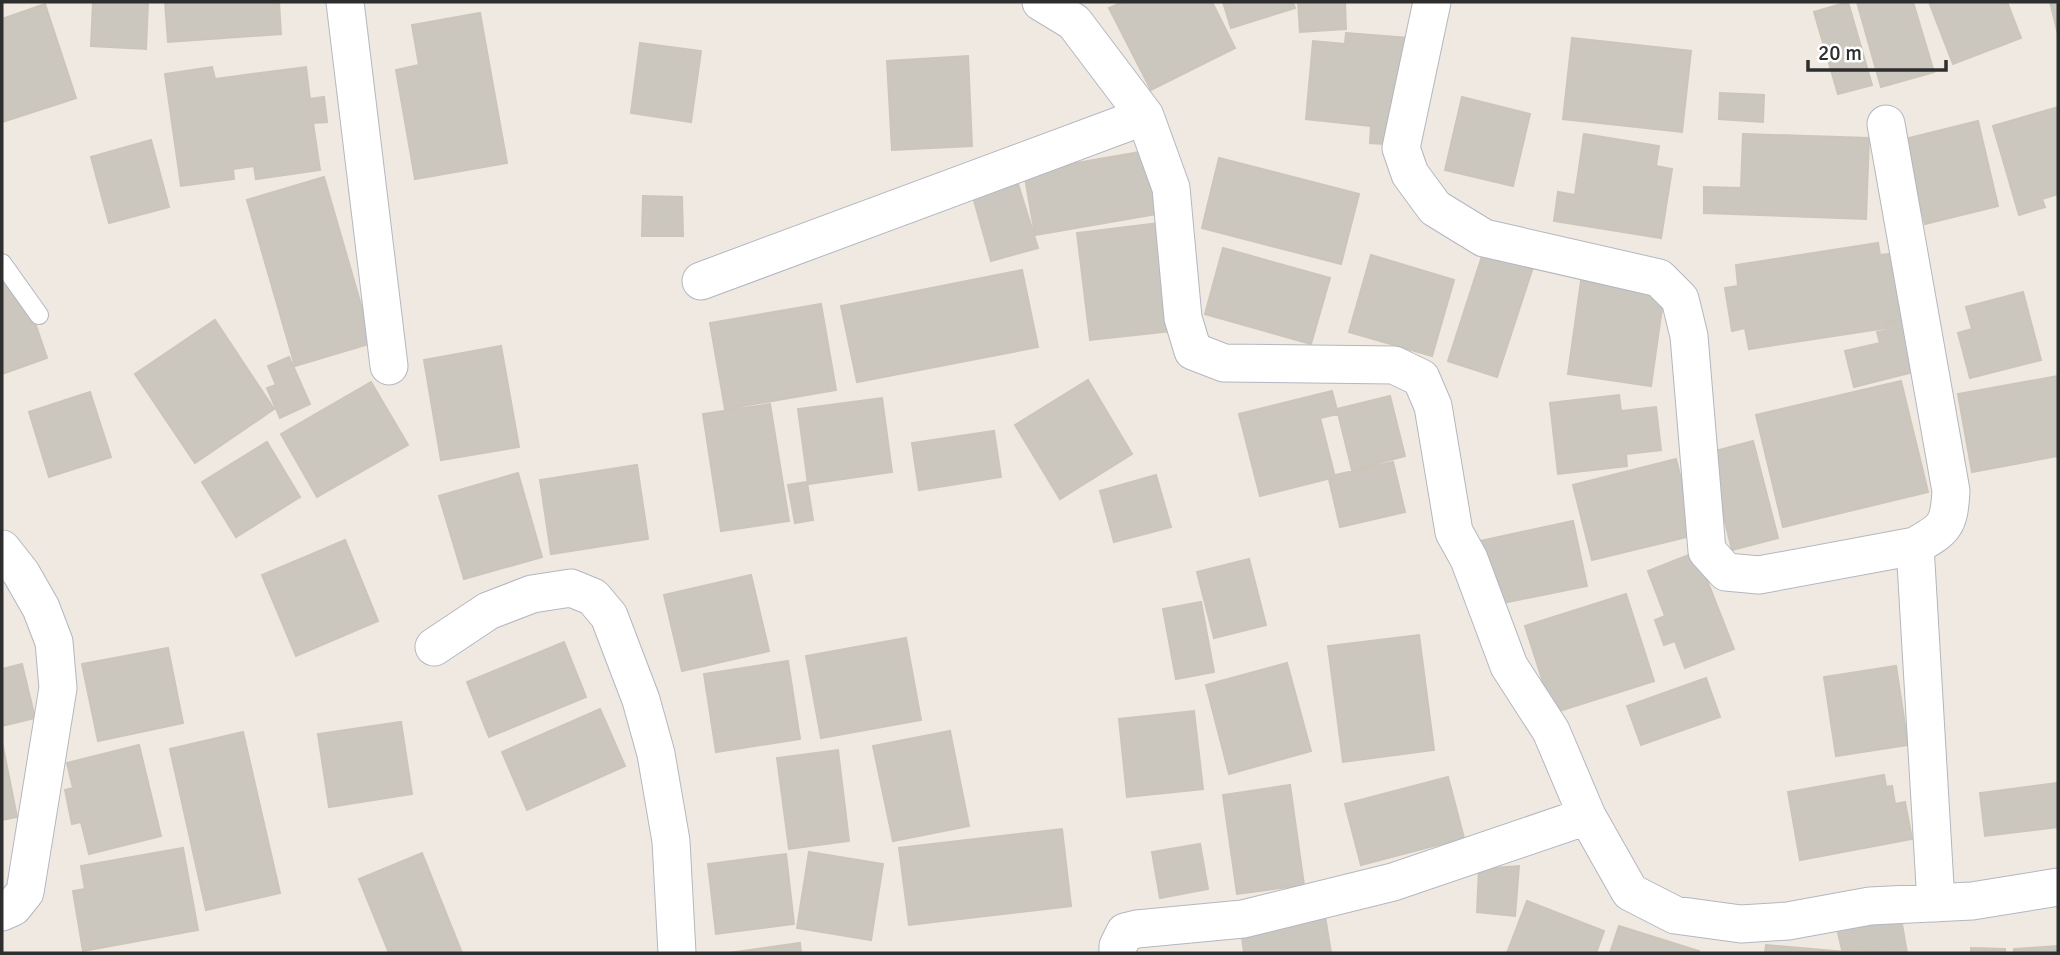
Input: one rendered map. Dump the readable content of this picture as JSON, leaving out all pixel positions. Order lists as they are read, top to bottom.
{
  "scale_bar": "20 m"
}
